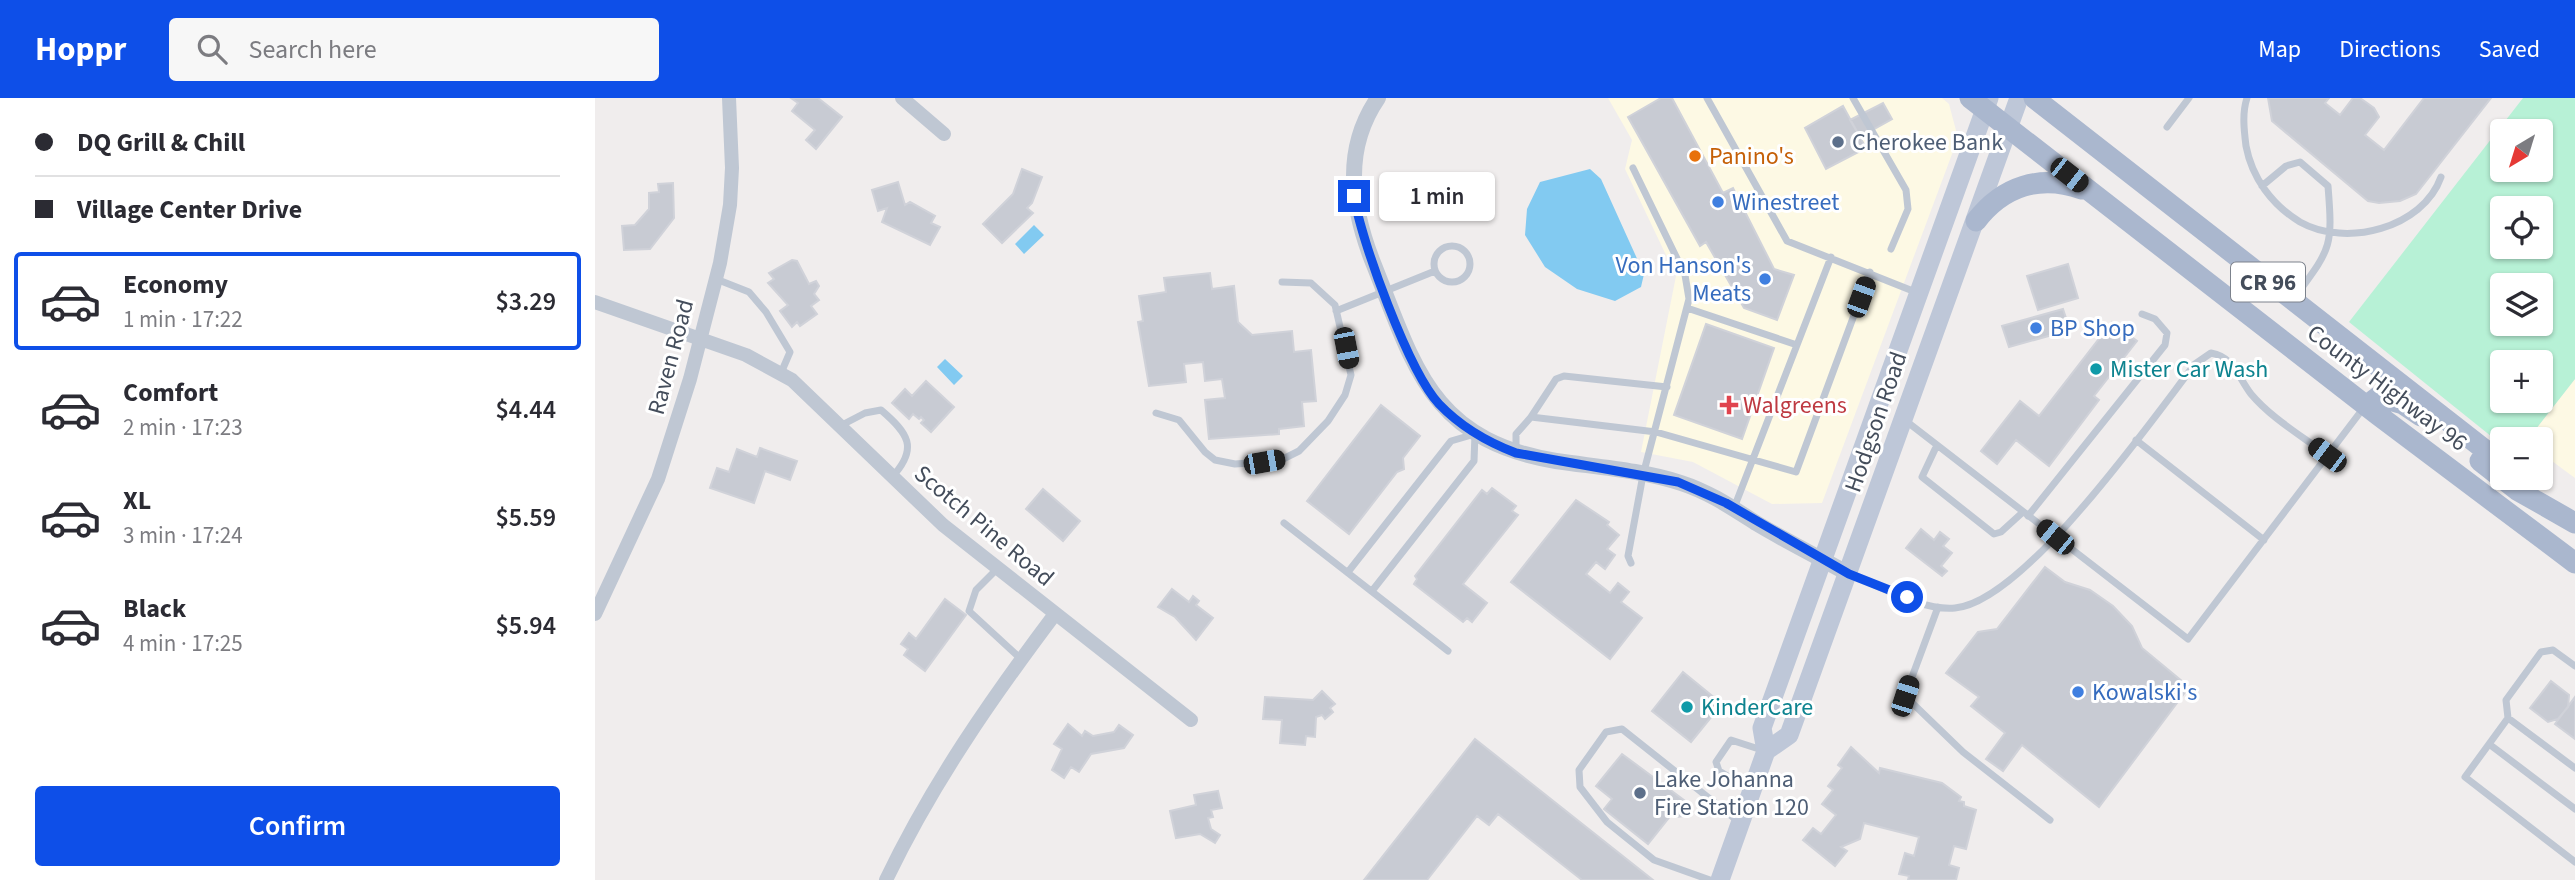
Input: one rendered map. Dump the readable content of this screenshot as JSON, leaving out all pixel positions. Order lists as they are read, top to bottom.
{
  "streets": {
    "main road": ["CR 96", "County Highway 96", "Hodgson Road"],
    "street": ["Raven Road", "Scotch Pine Road"]
  },
  "crossings": [
    ["Raven Road", "Scotch Pine Road"],
    ["County Highway 96", "Hodgson Road"]
  ],
  "places": {
    "other": [
      "Cherokee Bank",
      "Panino's",
      "Winestreet",
      "Von Hanson's Meats",
      "BP Shop",
      "Mister Car Wash",
      "Kowalski's",
      "KinderCare",
      "Lake Johanna Fire Station 120"
    ],
    "health": ["Walgreens"]
  },
  "north": "bottom left",
  "page": {
    "header": "Hoppr",
    "search": "Search here",
    "nav": ["Map", "Directions", "Saved"],
    "banner": ["DQ Grill & Chill", "Village Center Drive"],
    "map_buttons": ["+", "−"],
    "bubble": "1 min",
    "list": [
      {
        "name": "Economy",
        "note": "1 min · 17:22",
        "value": "$3.29"
      },
      {
        "name": "Comfort",
        "note": "2 min · 17:23",
        "value": "$4.44"
      },
      {
        "name": "XL",
        "note": "3 min · 17:24",
        "value": "$5.59"
      },
      {
        "name": "Black",
        "note": "4 min · 17:25",
        "value": "$5.94"
      }
    ],
    "buttons": "Confirm"
  }
}
